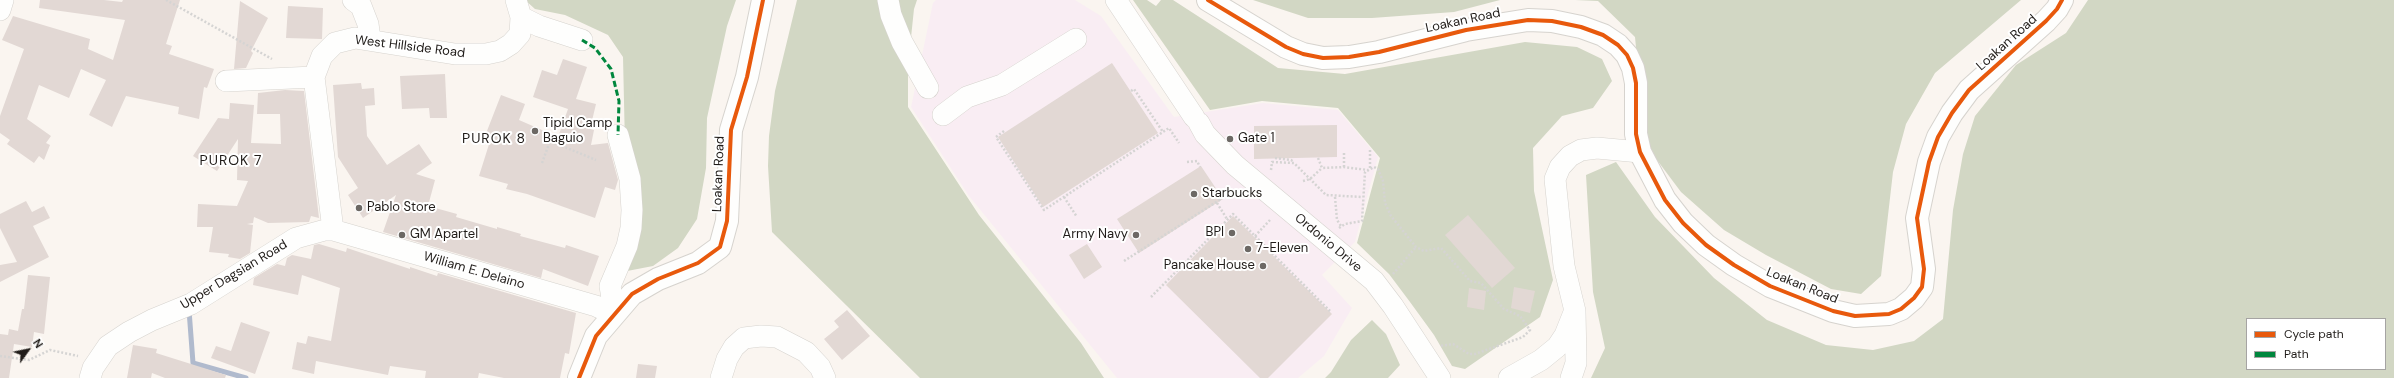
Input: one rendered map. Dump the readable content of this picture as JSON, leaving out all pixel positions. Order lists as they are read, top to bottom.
{
  "streets": {
    "main road": ["Loakan Road"],
    "street": [
      "West Hillside Road",
      "Ordonio Drive",
      "William E. Delaino",
      "Upper Dagsian Road"
    ]
  },
  "crossings": [
    ["Loakan Road", "William E. Delaino"],
    ["West Hillside Road", "William E. Delaino"],
    ["West Hillside Road", "Upper Dagsian Road"],
    ["William E. Delaino", "Upper Dagsian Road"]
  ],
  "districts": ["PUROK 8", "PUROK 7"],
  "places": [
    "Tipid Camp Baguio",
    "Gate 1",
    "Starbucks",
    "Pablo Store",
    "BPI",
    "GM Apartel",
    "Army Navy",
    "7-Eleven",
    "Pancake House"
  ],
  "legend": ["Cycle path", "Path"],
  "north": "top right"
}
